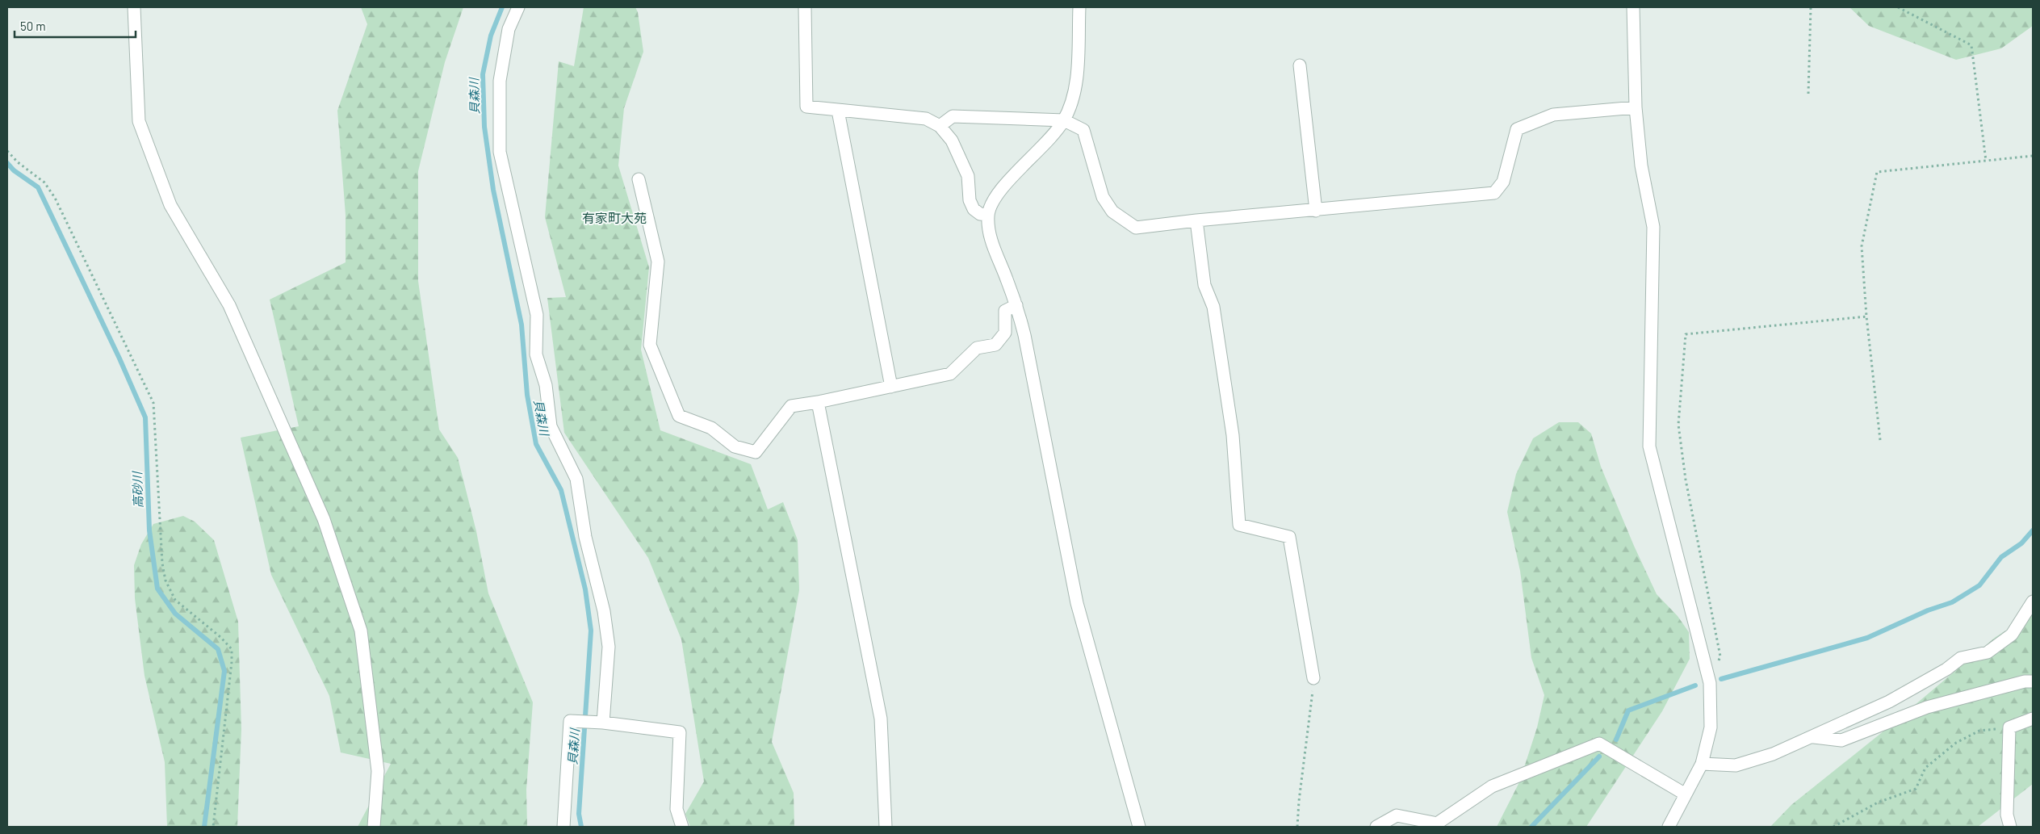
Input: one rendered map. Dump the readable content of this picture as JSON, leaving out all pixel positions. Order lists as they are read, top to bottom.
{
  "districts": ["有家町大苑"],
  "water": ["貝森川", "高砂川"],
  "scale_bar": "50 m"
}
